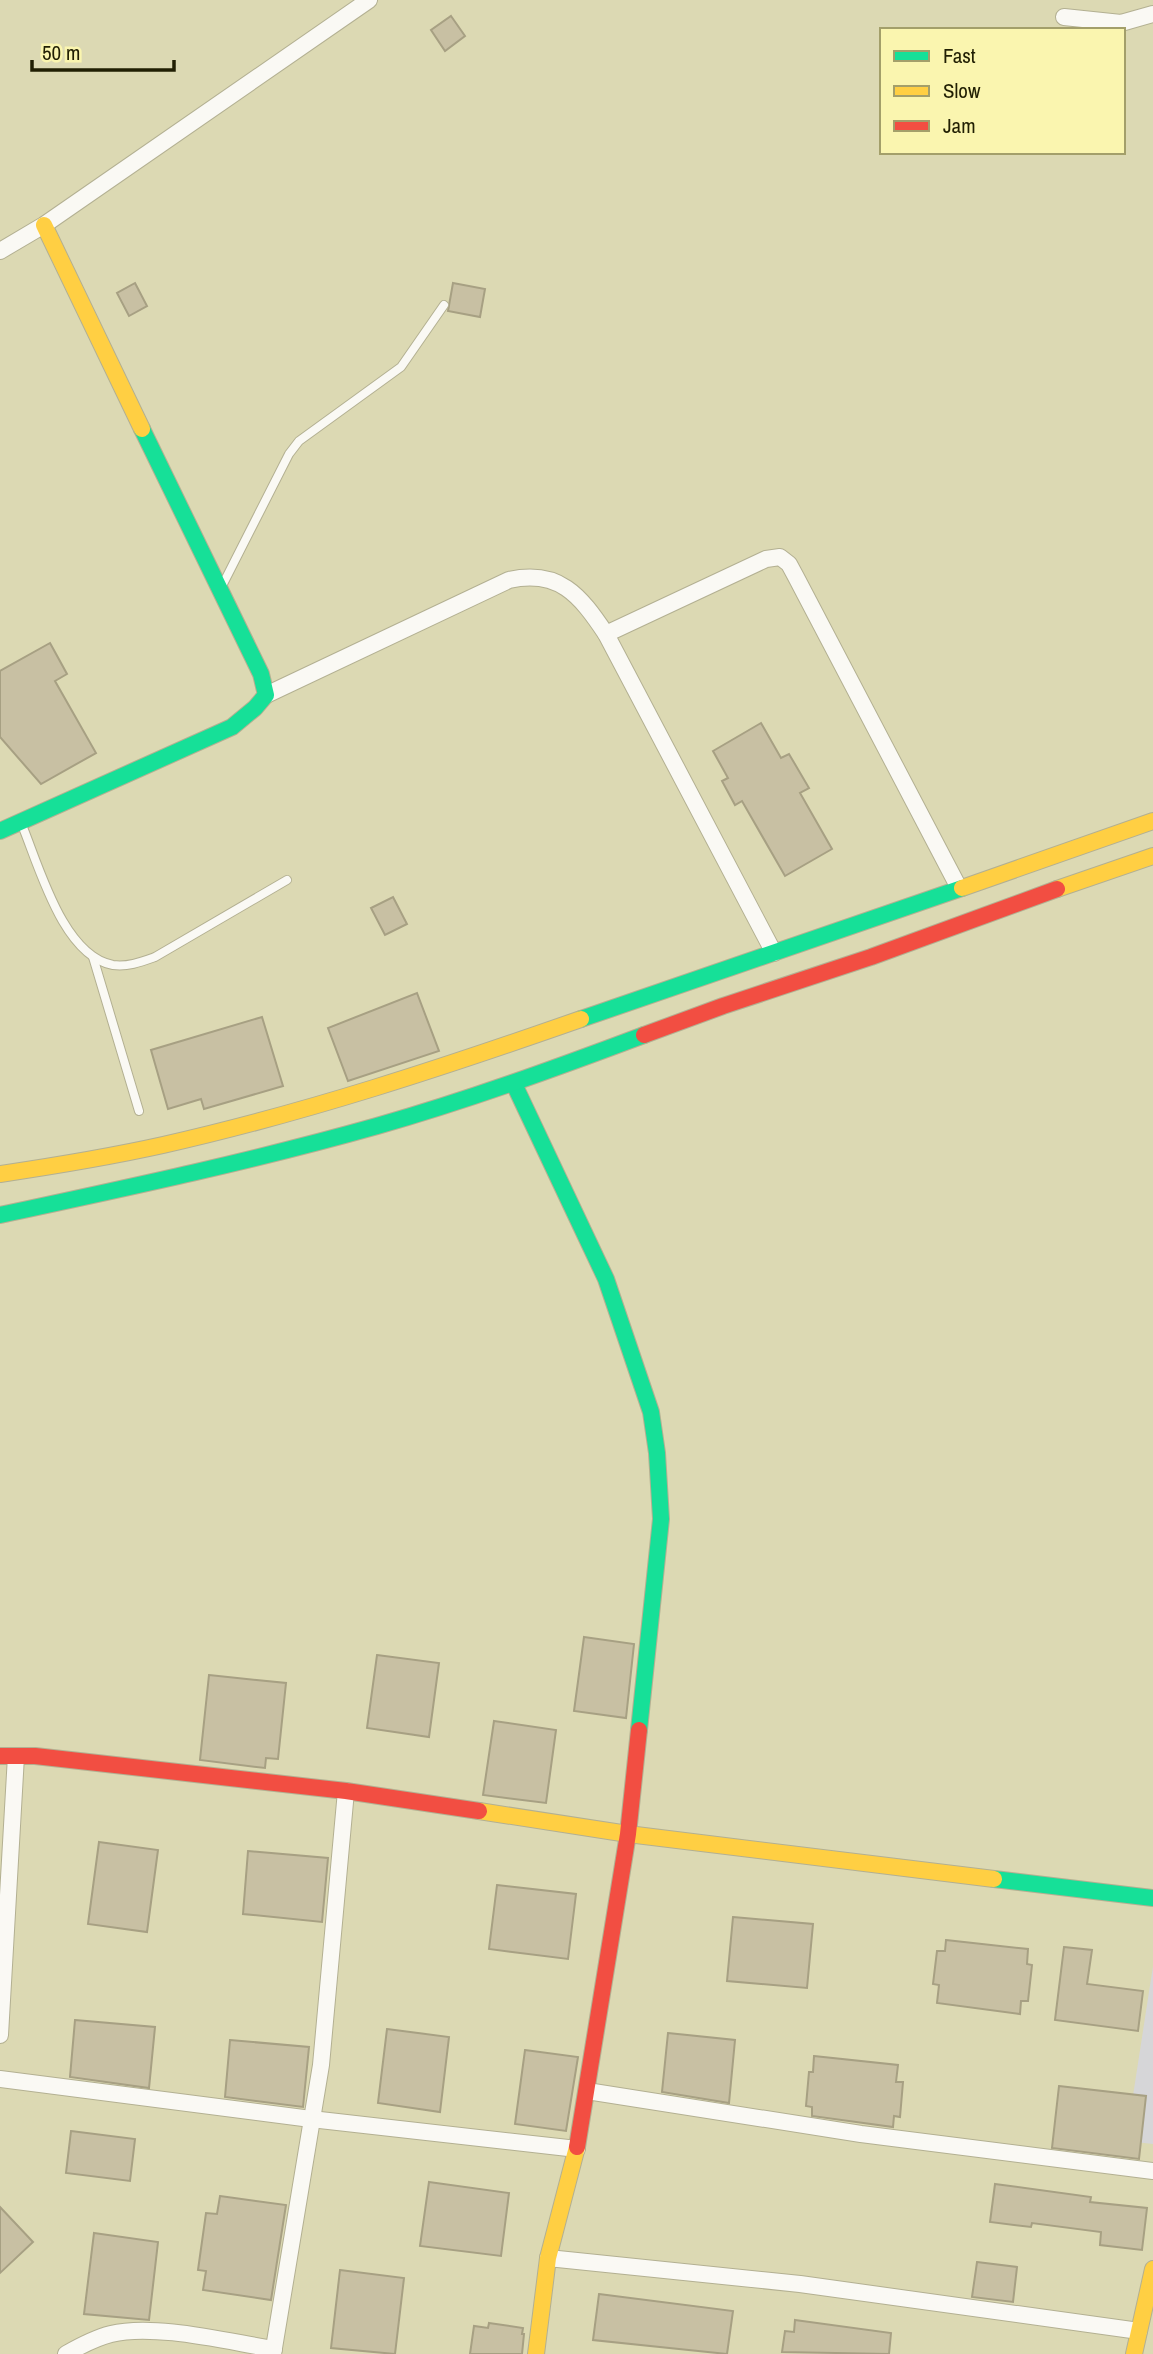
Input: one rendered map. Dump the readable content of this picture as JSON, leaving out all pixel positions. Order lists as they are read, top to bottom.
{
  "legend": ["Fast", "Slow", "Jam"],
  "scale_bar": "50 m"
}
